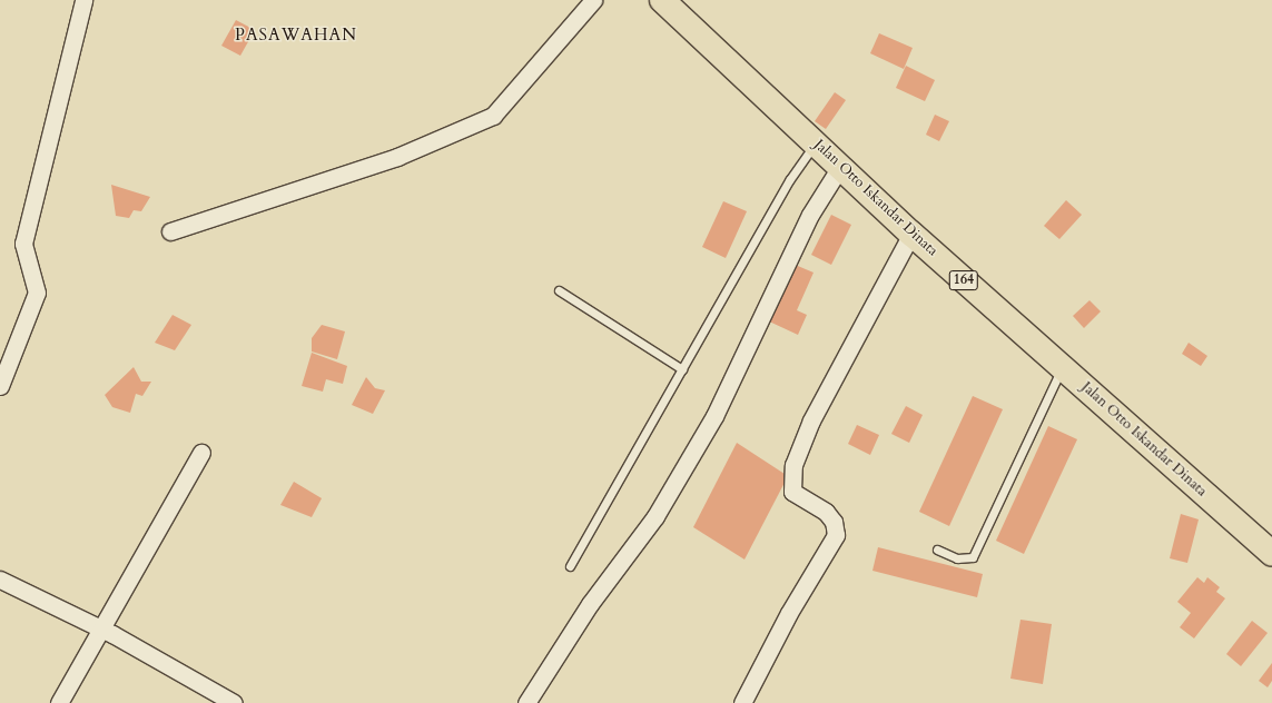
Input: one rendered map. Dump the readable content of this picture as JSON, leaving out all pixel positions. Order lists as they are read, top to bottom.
{
  "streets": {
    "main road": ["Jalan Otto Iskandar Dinata", "164"]
  },
  "districts": ["PASAWAHAN"]
}
